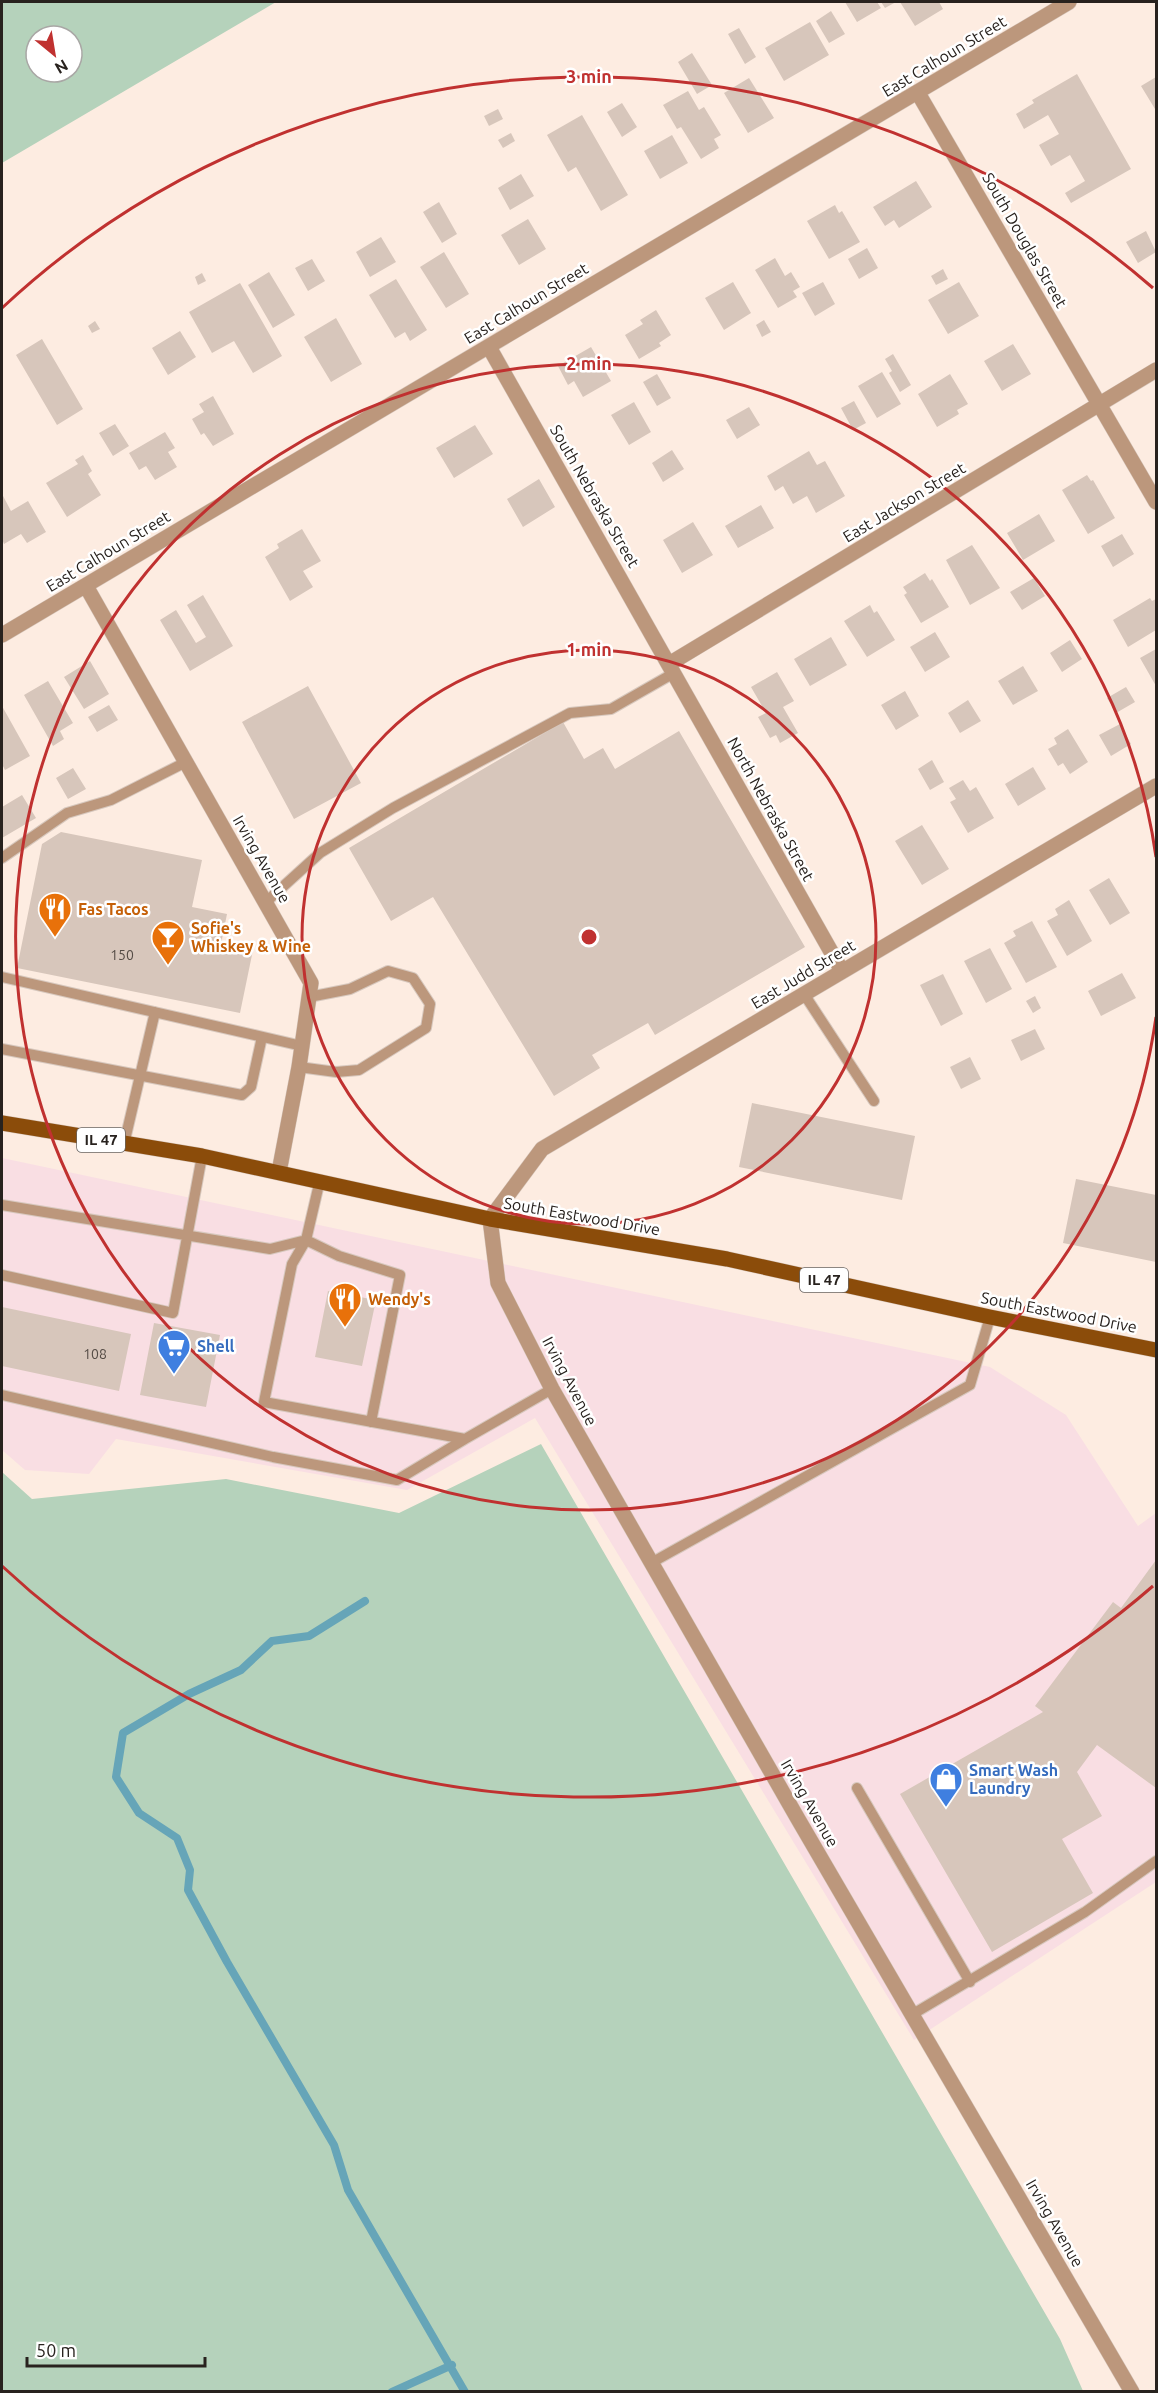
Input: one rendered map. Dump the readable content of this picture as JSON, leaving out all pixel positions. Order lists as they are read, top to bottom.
{
  "streets": {
    "main road": ["IL 47", "South Eastwood Drive"],
    "street": [
      "East Calhoun Street",
      "South Douglas Street",
      "South Nebraska Street",
      "East Jackson Street",
      "North Nebraska Street",
      "Irving Avenue",
      "East Judd Street"
    ]
  },
  "crossings": [
    ["East Calhoun Street", "South Douglas Street"],
    ["East Calhoun Street", "South Nebraska Street"],
    ["East Calhoun Street", "Irving Avenue"],
    ["South Douglas Street", "East Jackson Street"],
    ["South Nebraska Street", "East Jackson Street"],
    ["South Nebraska Street", "North Nebraska Street"],
    ["East Jackson Street", "North Nebraska Street"],
    ["North Nebraska Street", "East Judd Street"],
    ["Irving Avenue", "East Judd Street"],
    ["Irving Avenue", "South Eastwood Drive"],
    ["East Judd Street", "South Eastwood Drive"]
  ],
  "places": {
    "restaurant": ["Fas Tacos", "Wendy's"],
    "bar": ["Sofie's Whiskey & Wine"],
    "supermarket": ["Shell"],
    "shop": ["Smart Wash Laundry"]
  },
  "house_numbers": ["150", "108"],
  "scale_bar": "50 m",
  "north": "bottom right",
  "rings": ["3 min", "2 min", "1 min"]
}
